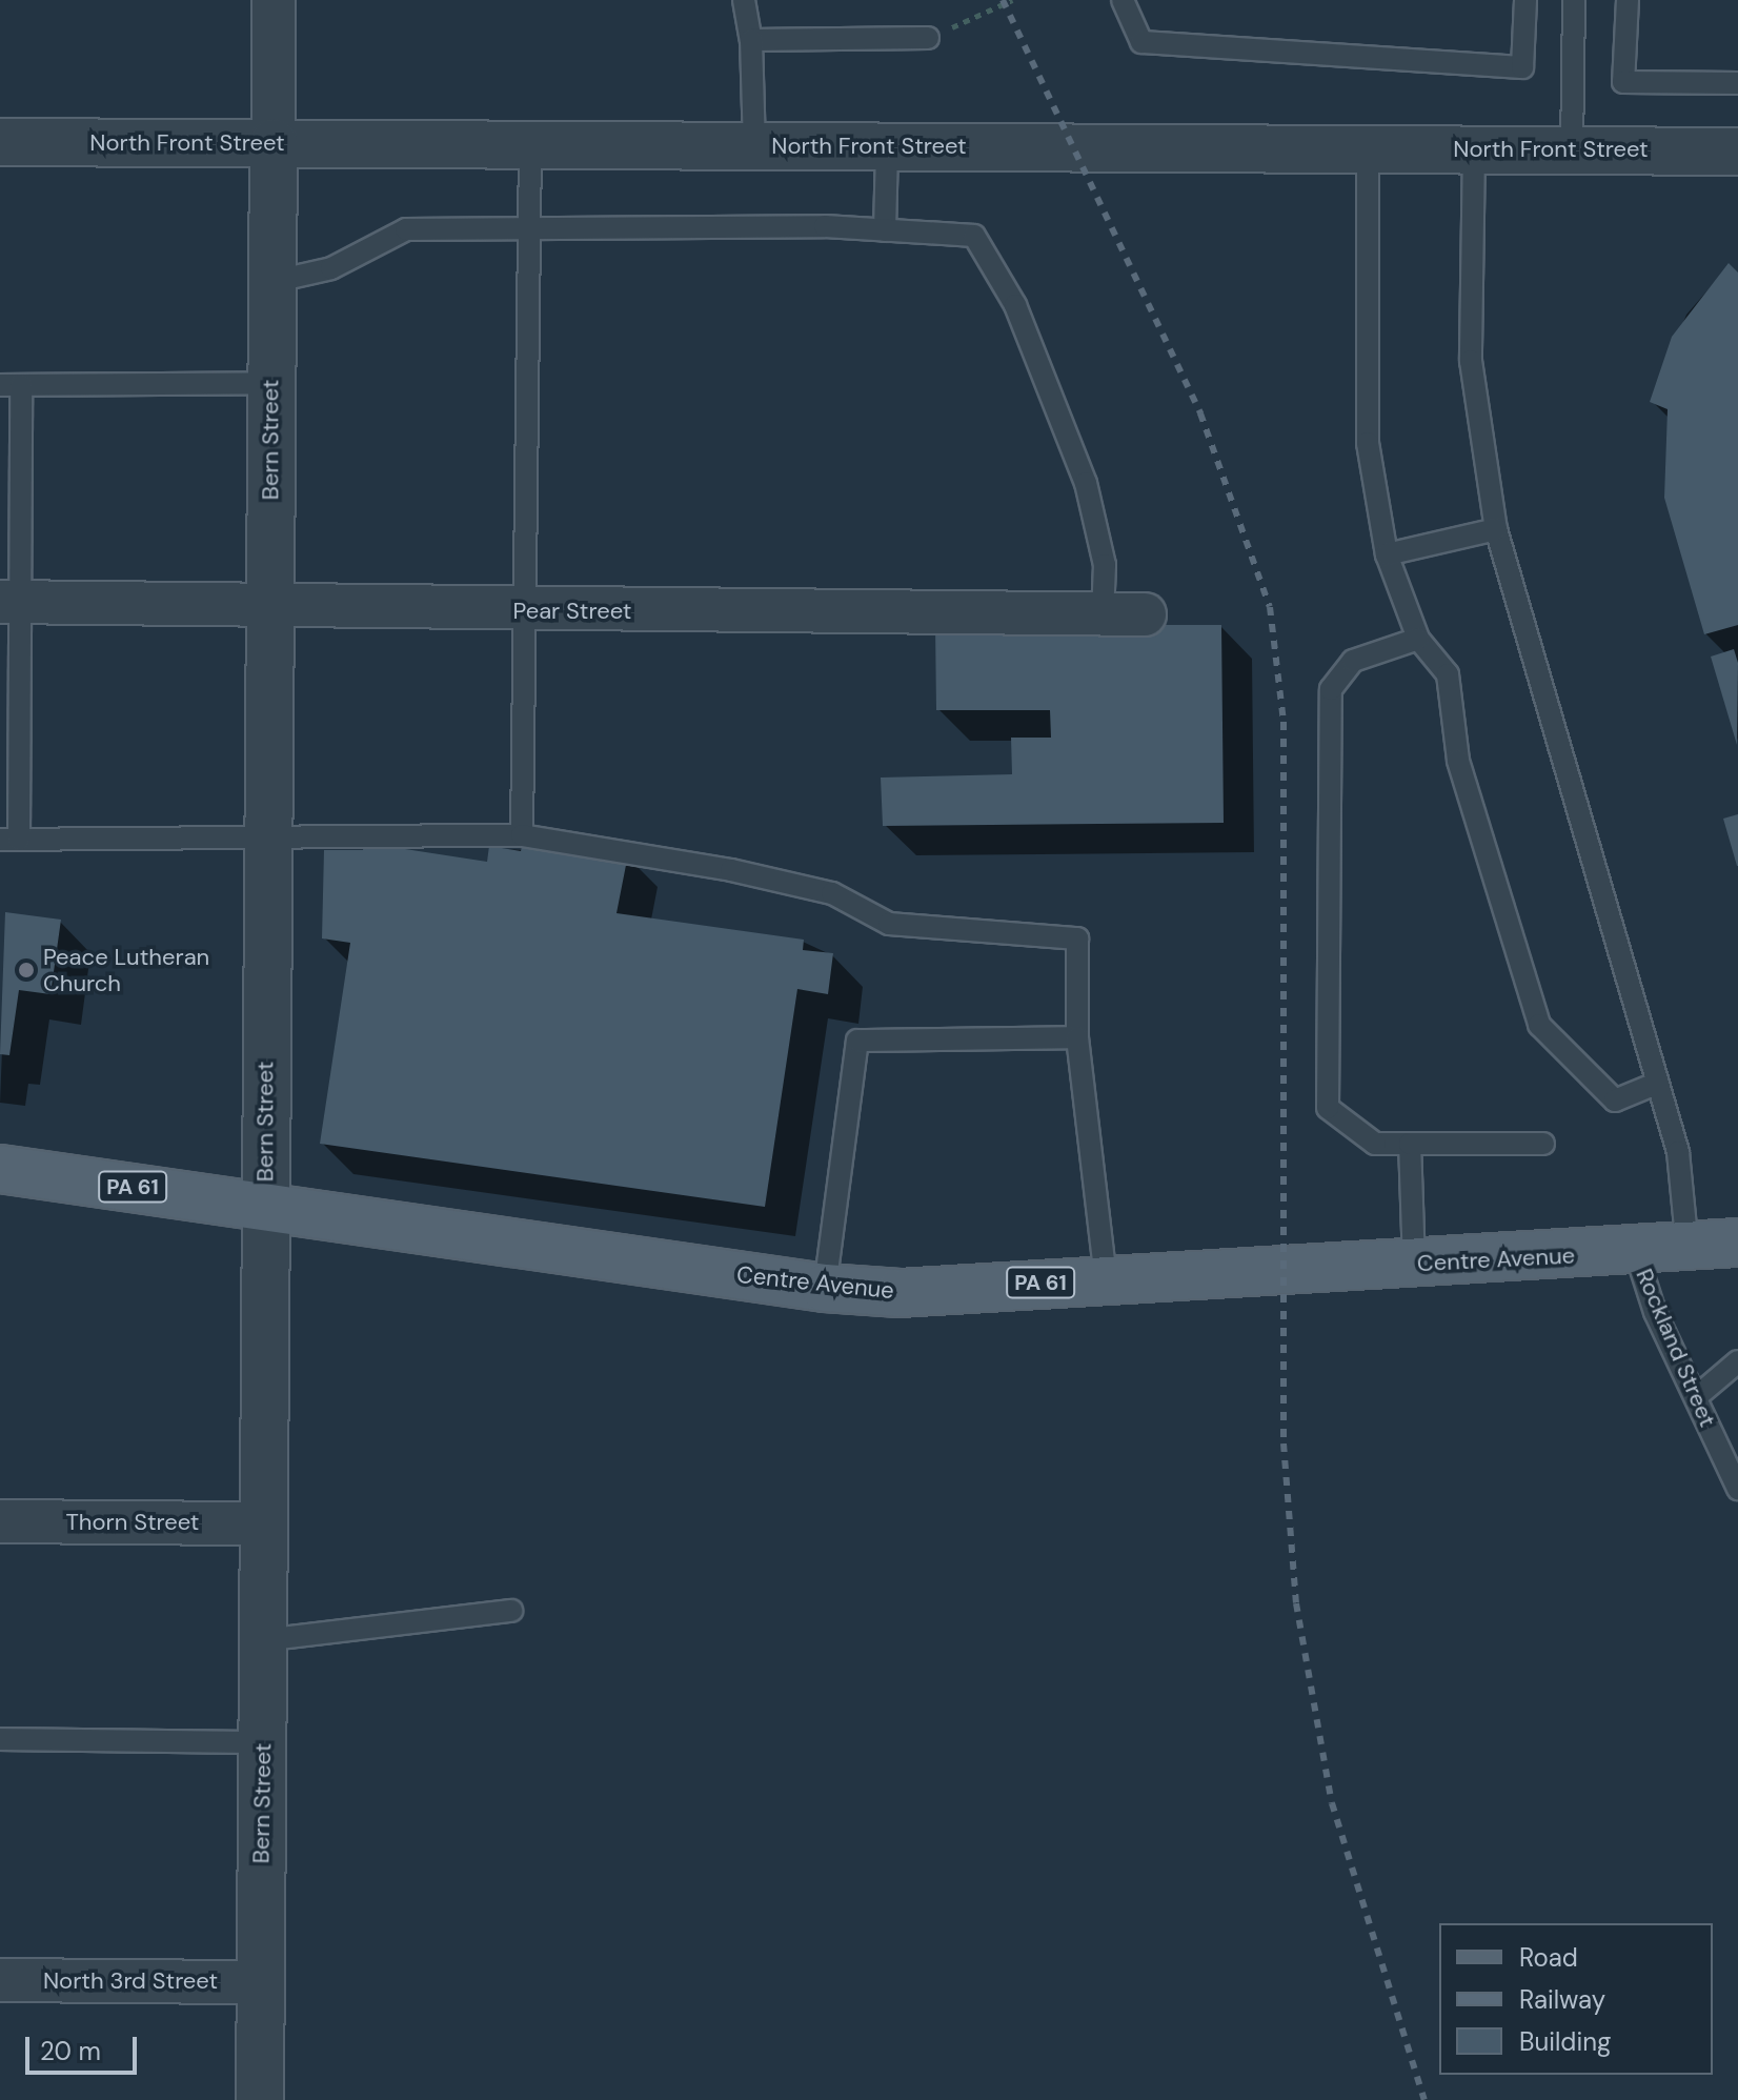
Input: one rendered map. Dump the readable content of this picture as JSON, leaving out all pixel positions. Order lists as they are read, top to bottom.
{
  "streets": {
    "main road": ["PA 61", "Centre Avenue"],
    "street": [
      "North Front Street",
      "Bern Street",
      "Pear Street",
      "Thorn Street",
      "North 3rd Street"
    ],
    "lane": ["Rockland Street"]
  },
  "crossings": [
    ["North Front Street", "Bern Street"],
    ["Bern Street", "Pear Street"],
    ["Bern Street", "Centre Avenue"],
    ["Bern Street", "Thorn Street"],
    ["Bern Street", "North 3rd Street"],
    ["Centre Avenue", "Rockland Street"]
  ],
  "places": ["Peace Lutheran Church"],
  "legend": ["Road", "Railway", "Building"],
  "scale_bar": "20 m"
}
